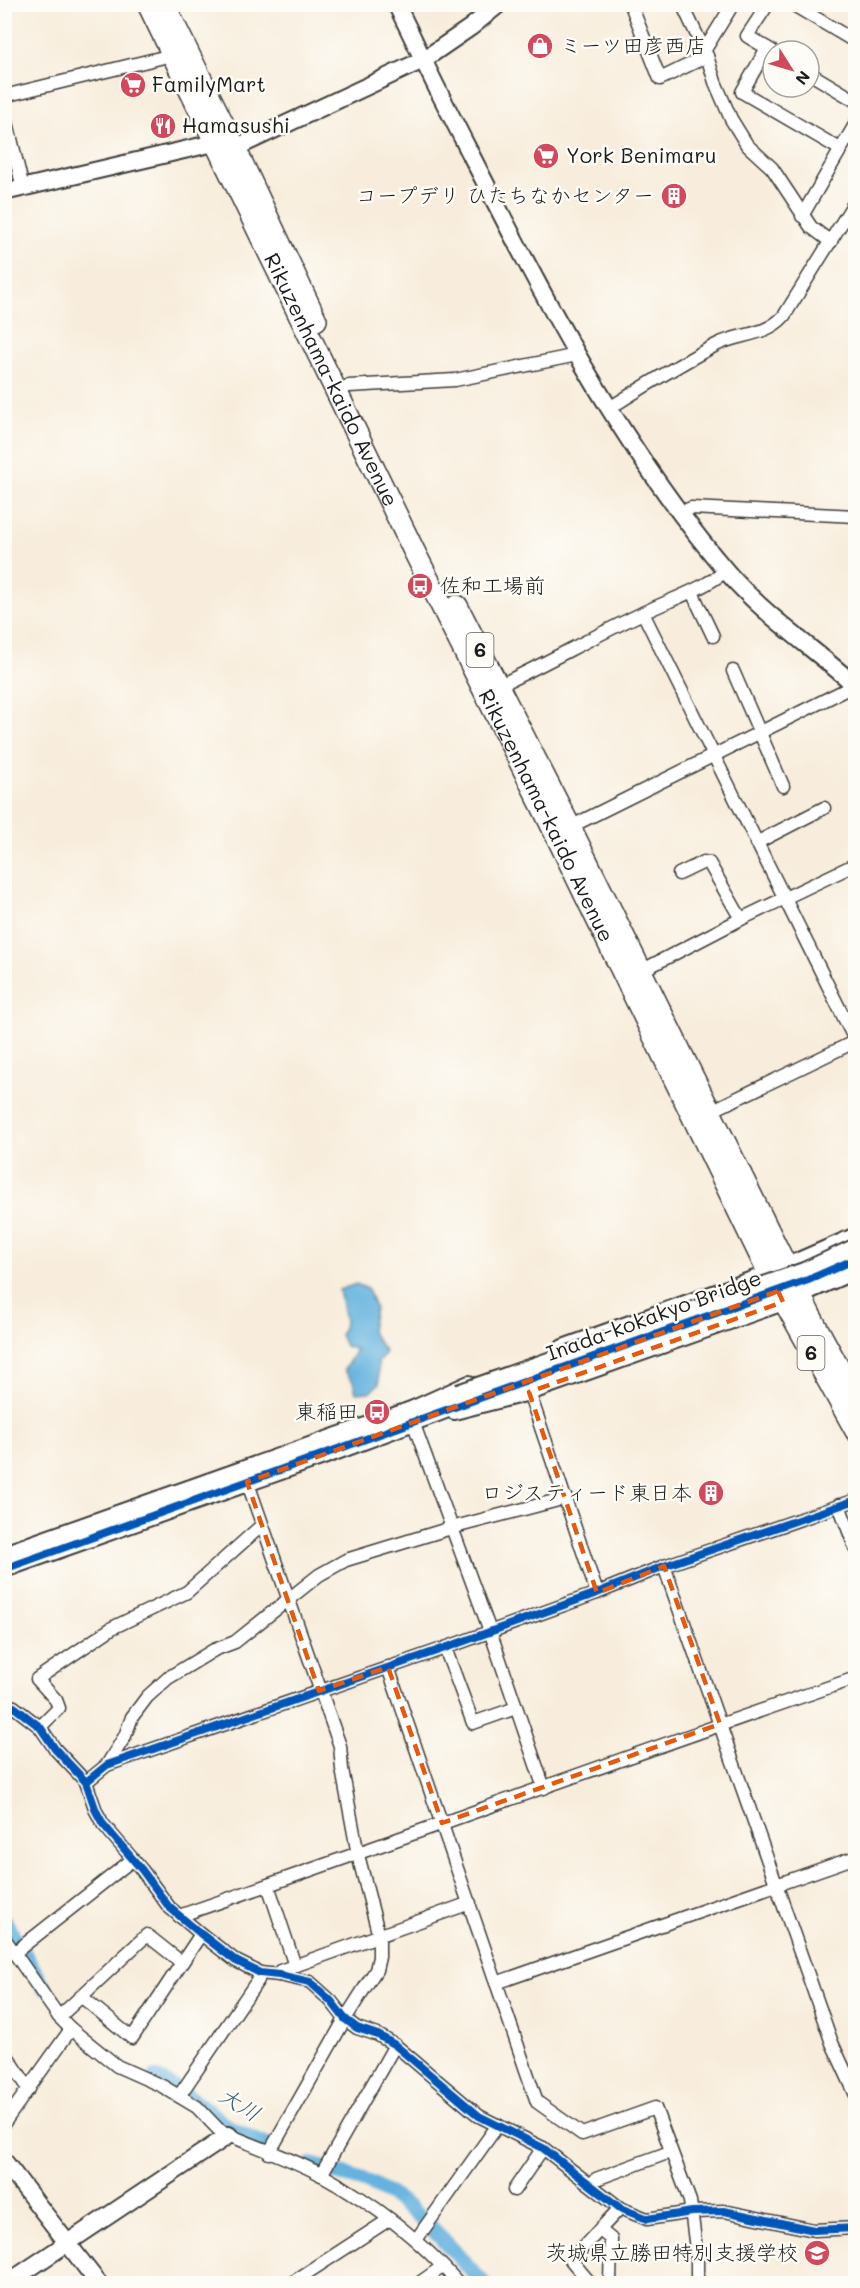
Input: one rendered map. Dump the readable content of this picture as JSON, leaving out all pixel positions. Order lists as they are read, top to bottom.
{
  "streets": {
    "highway": ["Rikuzenhama-kaido Avenue", "6"],
    "street": ["Inada-kokakyo Bridge"]
  },
  "water": ["大川"],
  "places": {
    "shop": ["ミーツ田彦西店"],
    "supermarket": ["FamilyMart", "York Benimaru"],
    "restaurant": ["Hamasushi"],
    "building": ["コープデリ ひたちなかセンター", "ロジスティード東日本"],
    "bus stop": ["佐和工場前", "東稲田"],
    "school or university": ["茨城県立勝田特別支援学校"]
  },
  "north": "bottom right"
}
